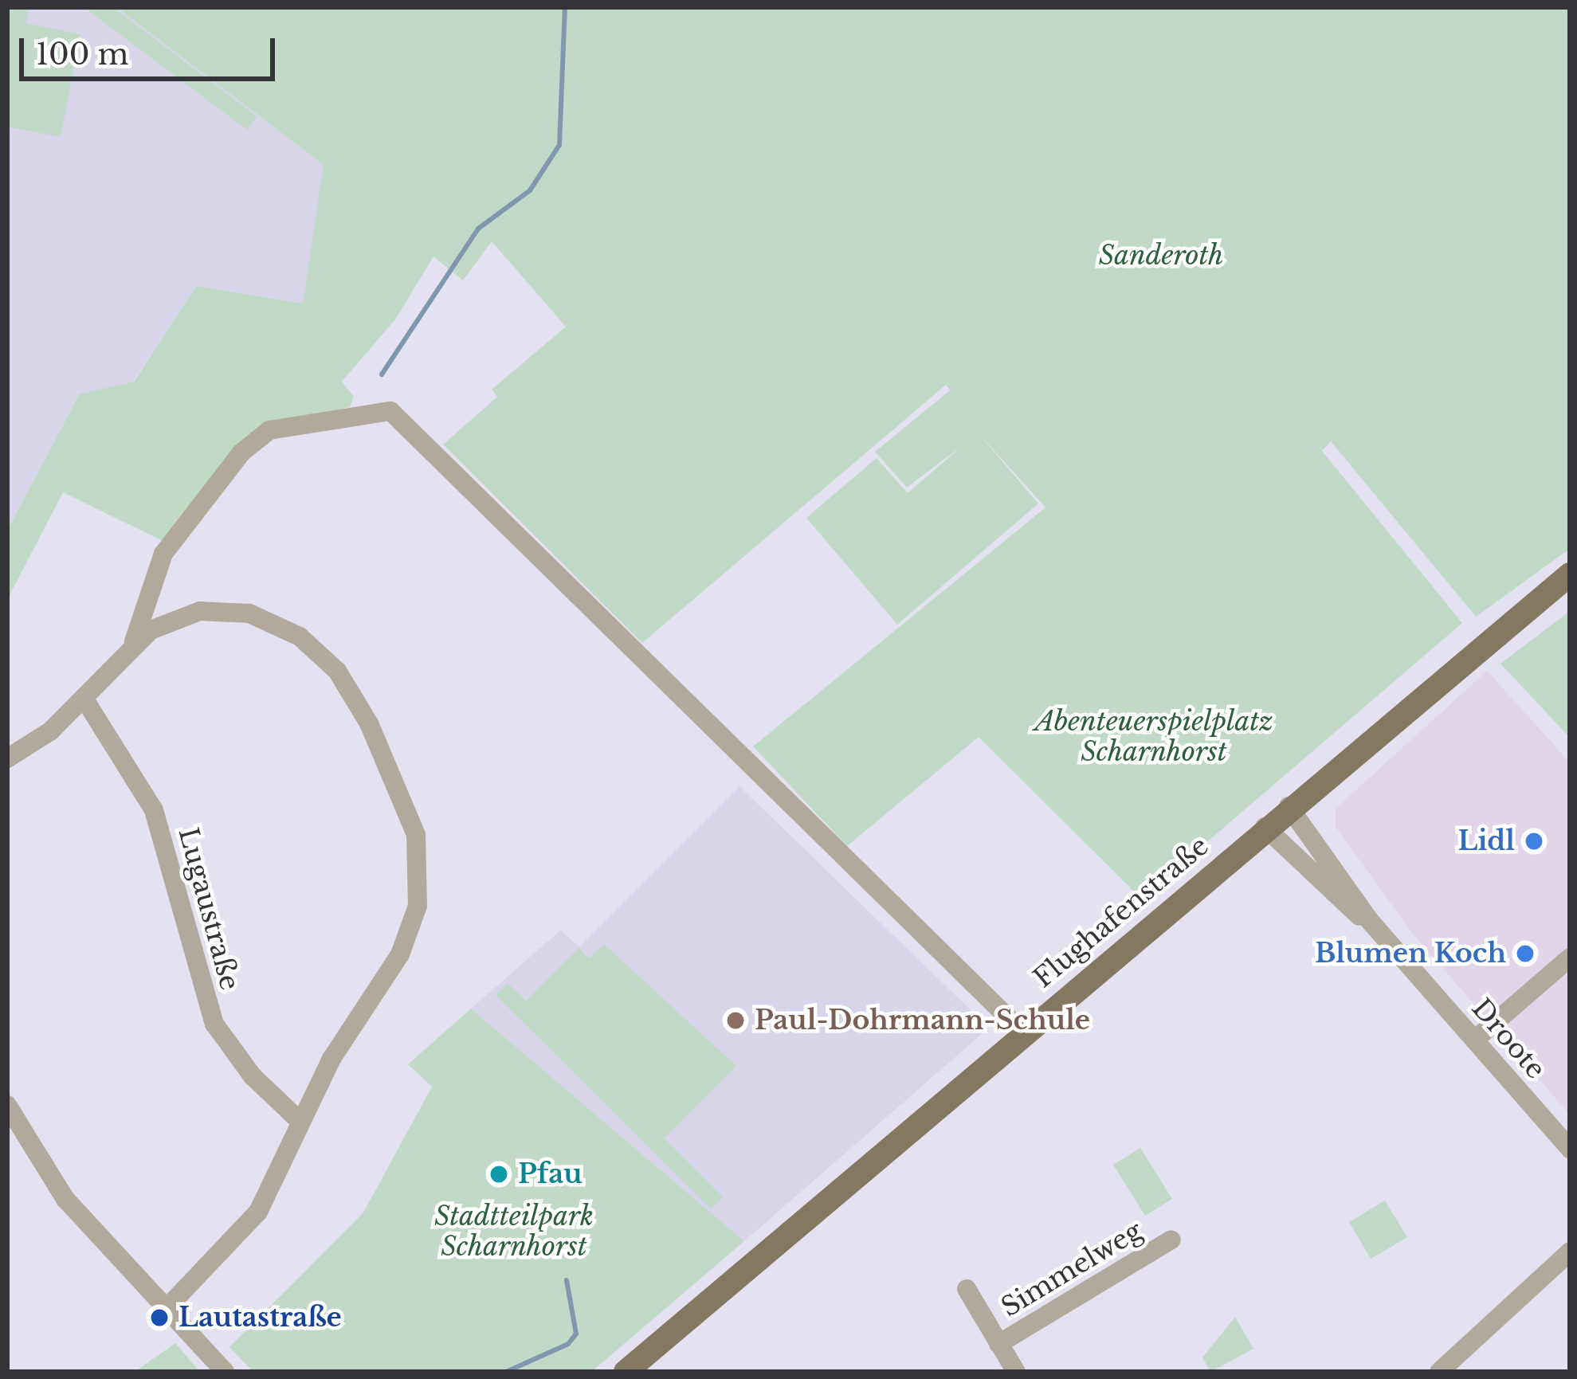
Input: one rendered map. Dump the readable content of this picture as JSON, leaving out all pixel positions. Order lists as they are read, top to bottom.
{
  "streets": {
    "main road": ["Flughafenstraße"],
    "street": ["Lugaustraße", "Droote", "Simmelweg"]
  },
  "crossings": [
    ["Flughafenstraße", "Droote"]
  ],
  "parks": ["Sanderoth", "Abenteuerspielplatz Scharnhorst", "Stadtteilpark Scharnhorst"],
  "places": [
    "Lidl",
    "Blumen Koch",
    "Paul-Dohrmann-Schule",
    "Pfau",
    "Lautastraße"
  ],
  "scale_bar": "100 m"
}
